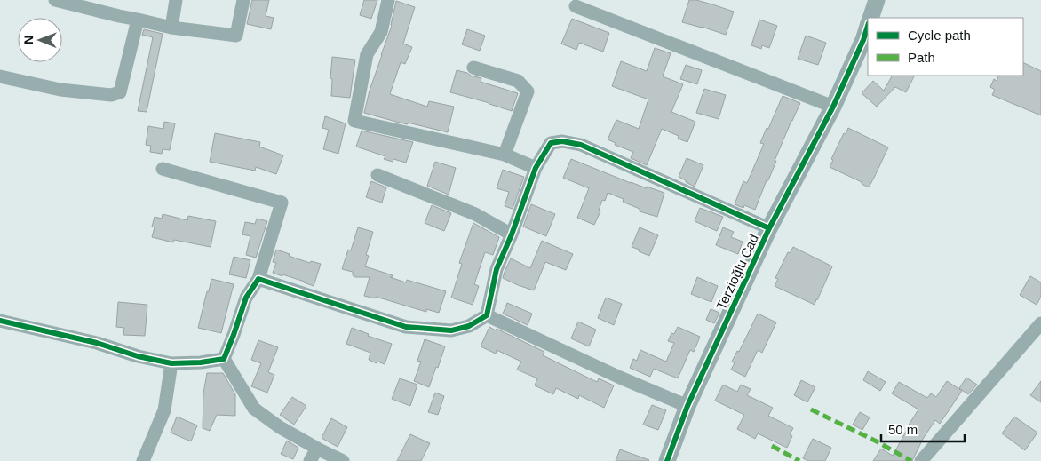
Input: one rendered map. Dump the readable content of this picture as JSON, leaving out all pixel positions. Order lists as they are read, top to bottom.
{
  "streets": {
    "street": ["Terzioğlu Cad"]
  },
  "legend": ["Cycle path", "Path"],
  "scale_bar": "50 m",
  "north": "left"
}
